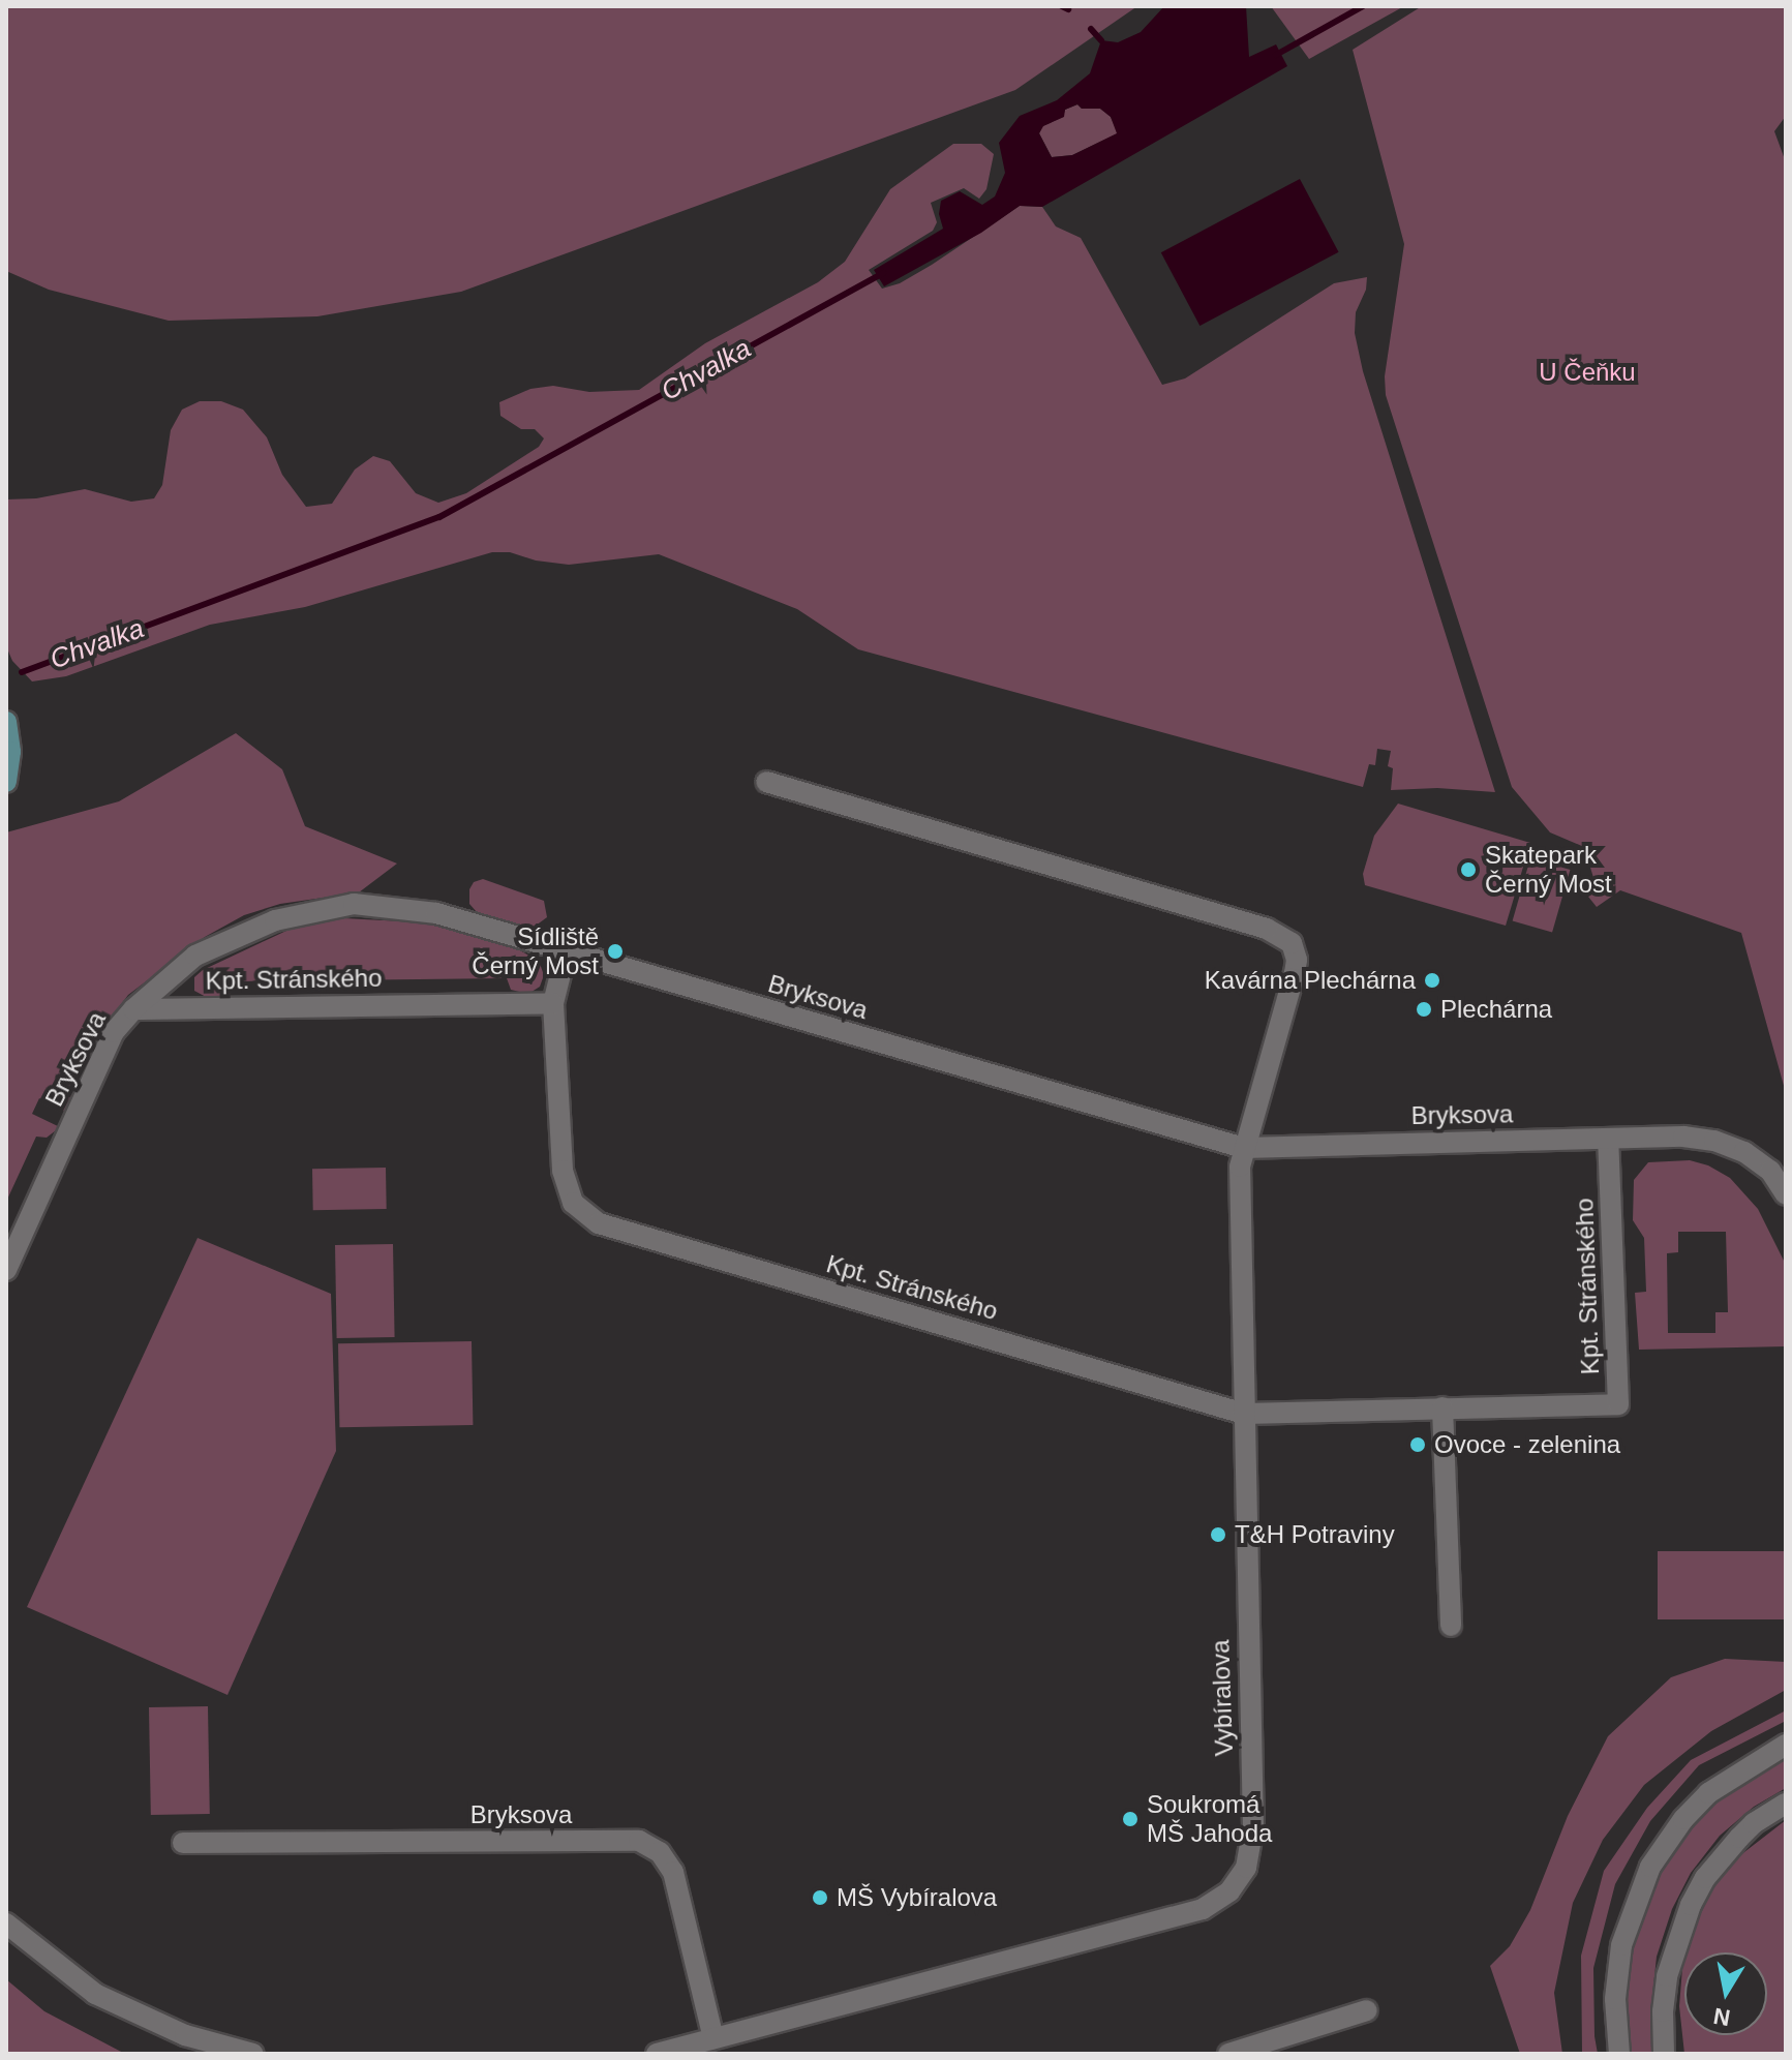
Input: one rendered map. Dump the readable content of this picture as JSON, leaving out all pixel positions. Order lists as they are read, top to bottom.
{
  "streets": {
    "street": ["Kpt. Stránského", "Bryksova", "Vybíralova"]
  },
  "crossings": [
    ["Kpt. Stránského", "Bryksova"],
    ["Kpt. Stránského", "Vybíralova"],
    ["Bryksova", "Vybíralova"]
  ],
  "water": ["Chvalka"],
  "parks": ["U Čeňku"],
  "places": [
    "Skatepark Černý Most",
    "Sídliště Černý Most",
    "Kavárna Plechárna",
    "Plechárna",
    "Ovoce - zelenina",
    "T&H Potraviny",
    "Soukromá MŠ Jahoda",
    "MŠ Vybíralova"
  ],
  "north": "bottom"
}
